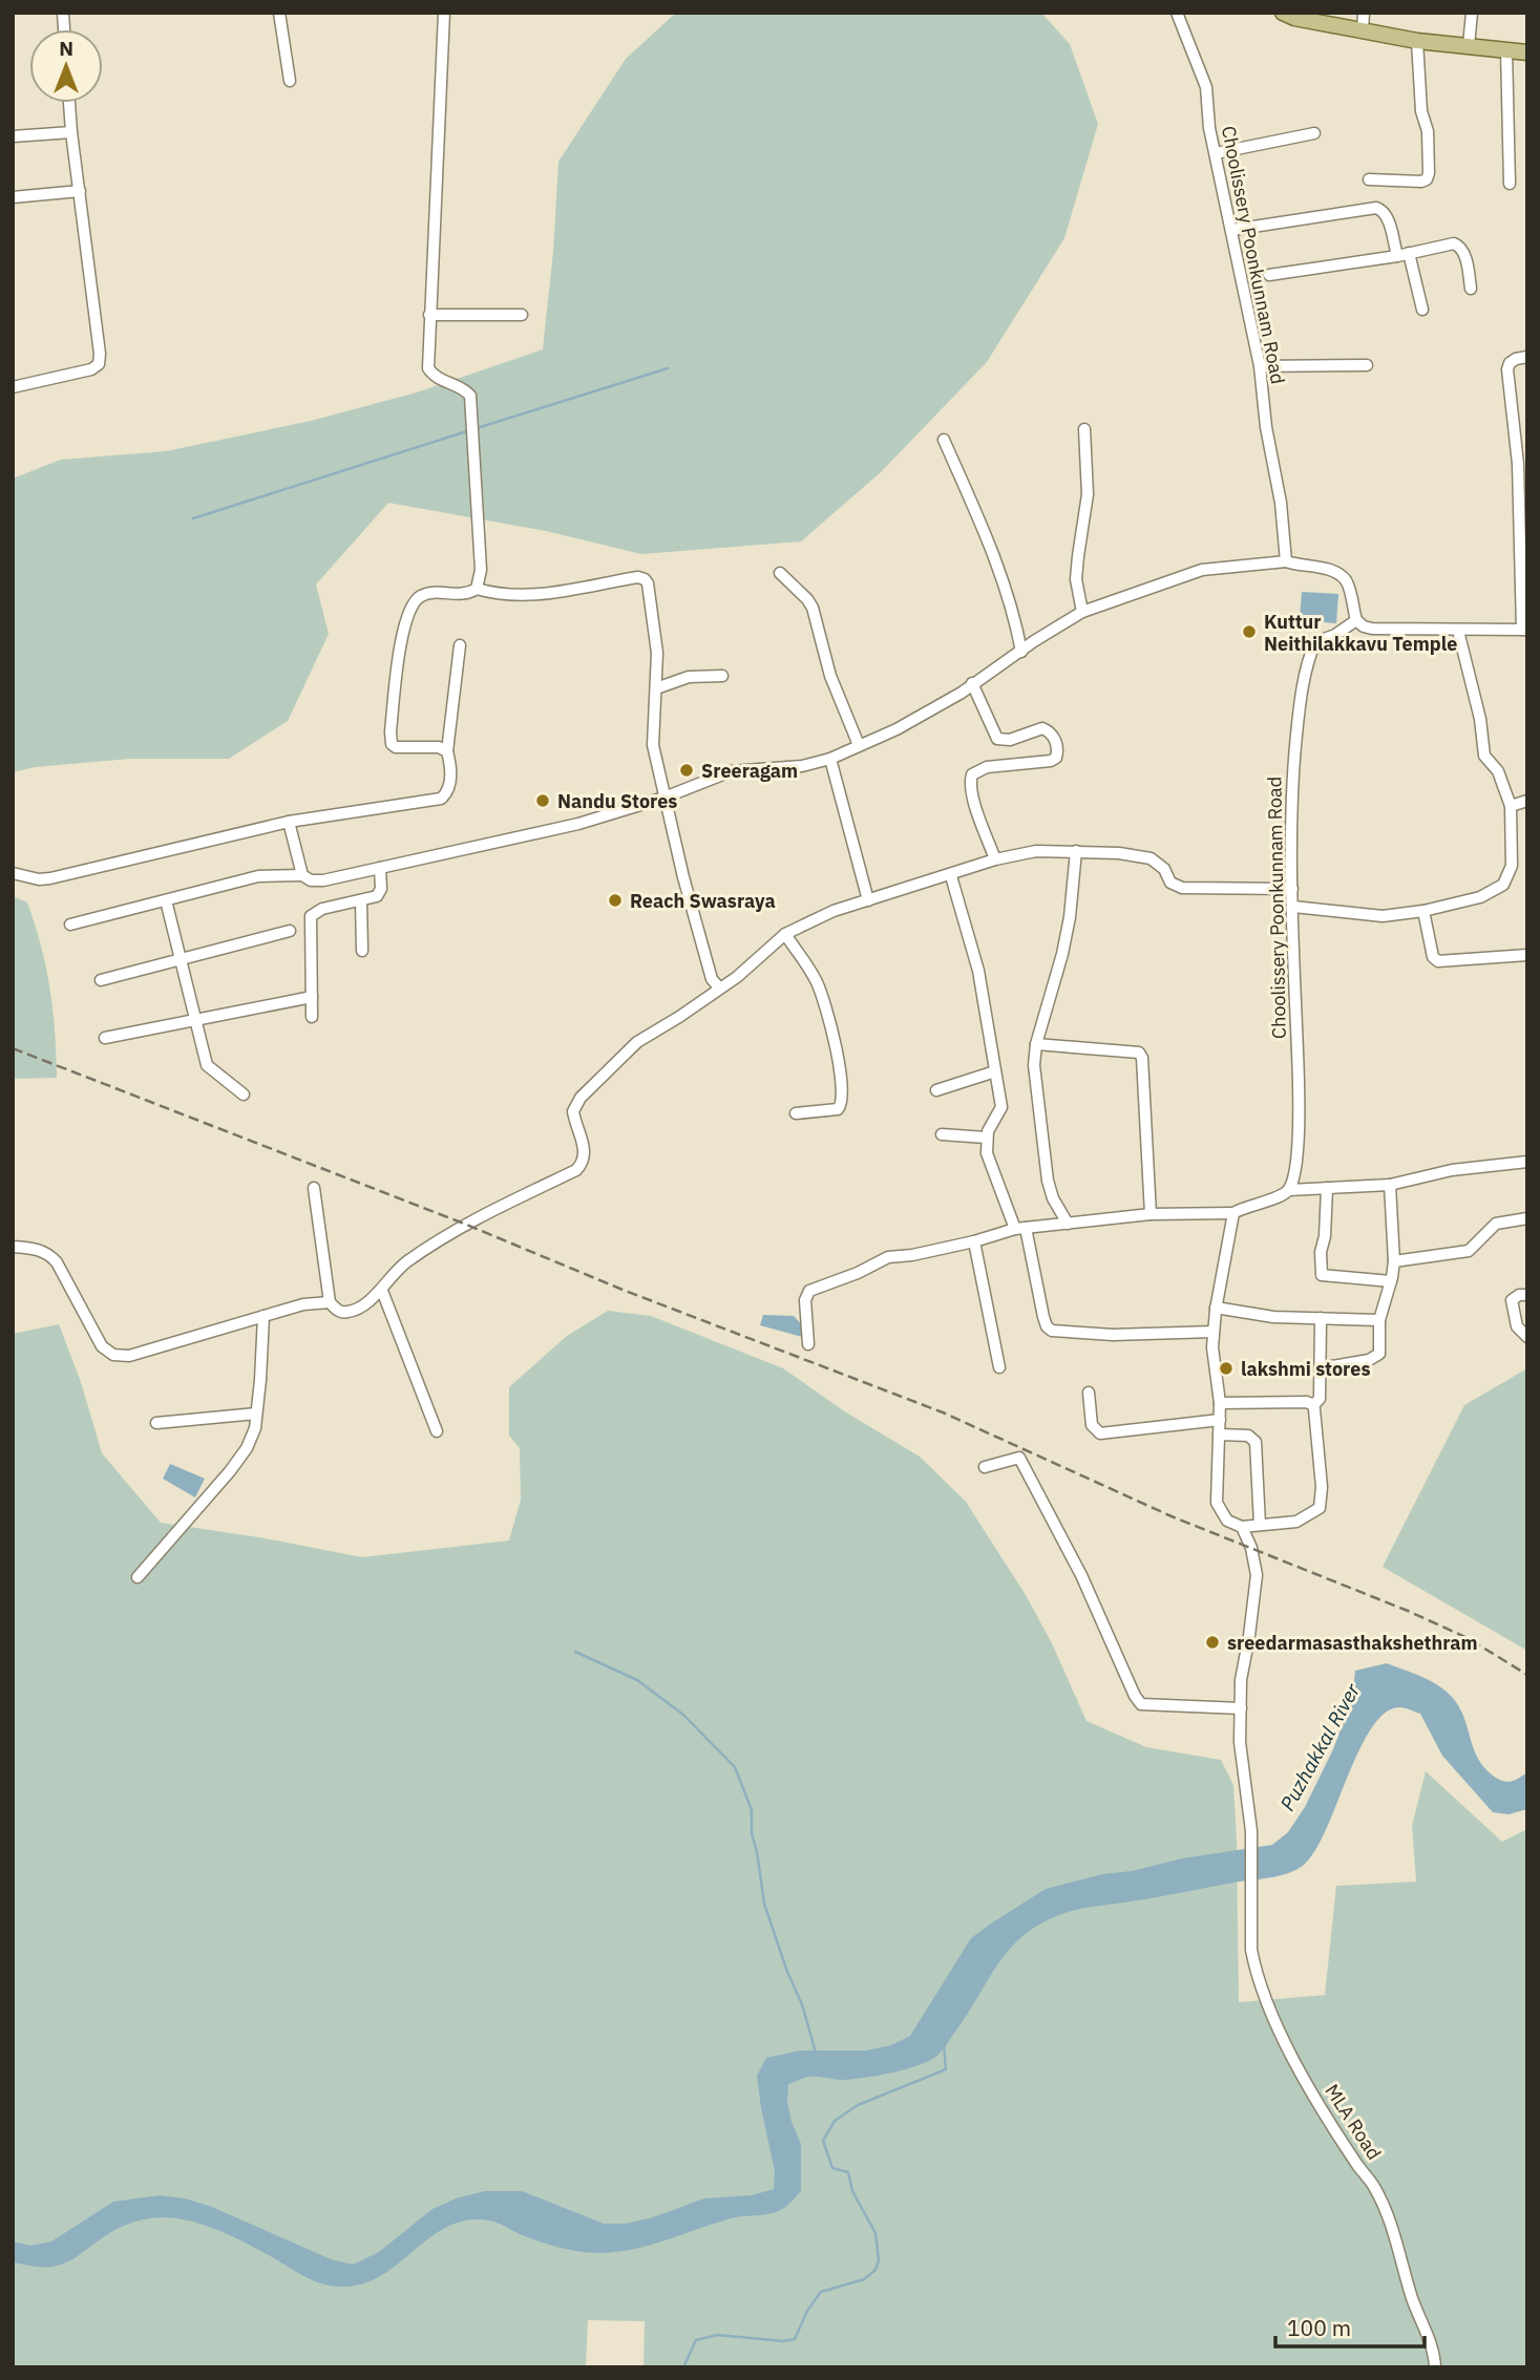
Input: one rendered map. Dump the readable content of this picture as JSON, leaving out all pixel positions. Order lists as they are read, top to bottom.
{
  "streets": {
    "street": ["Choolissery Poonkunnam Road", "MLA Road"]
  },
  "water": ["Puzhakkal River"],
  "places": [
    "Kuttur Neithilakkavu Temple",
    "Sreeragam",
    "Nandu Stores",
    "Reach Swasraya",
    "lakshmi stores",
    "sreedarmasasthakshethram"
  ],
  "scale_bar": "100 m",
  "north": "top"
}
